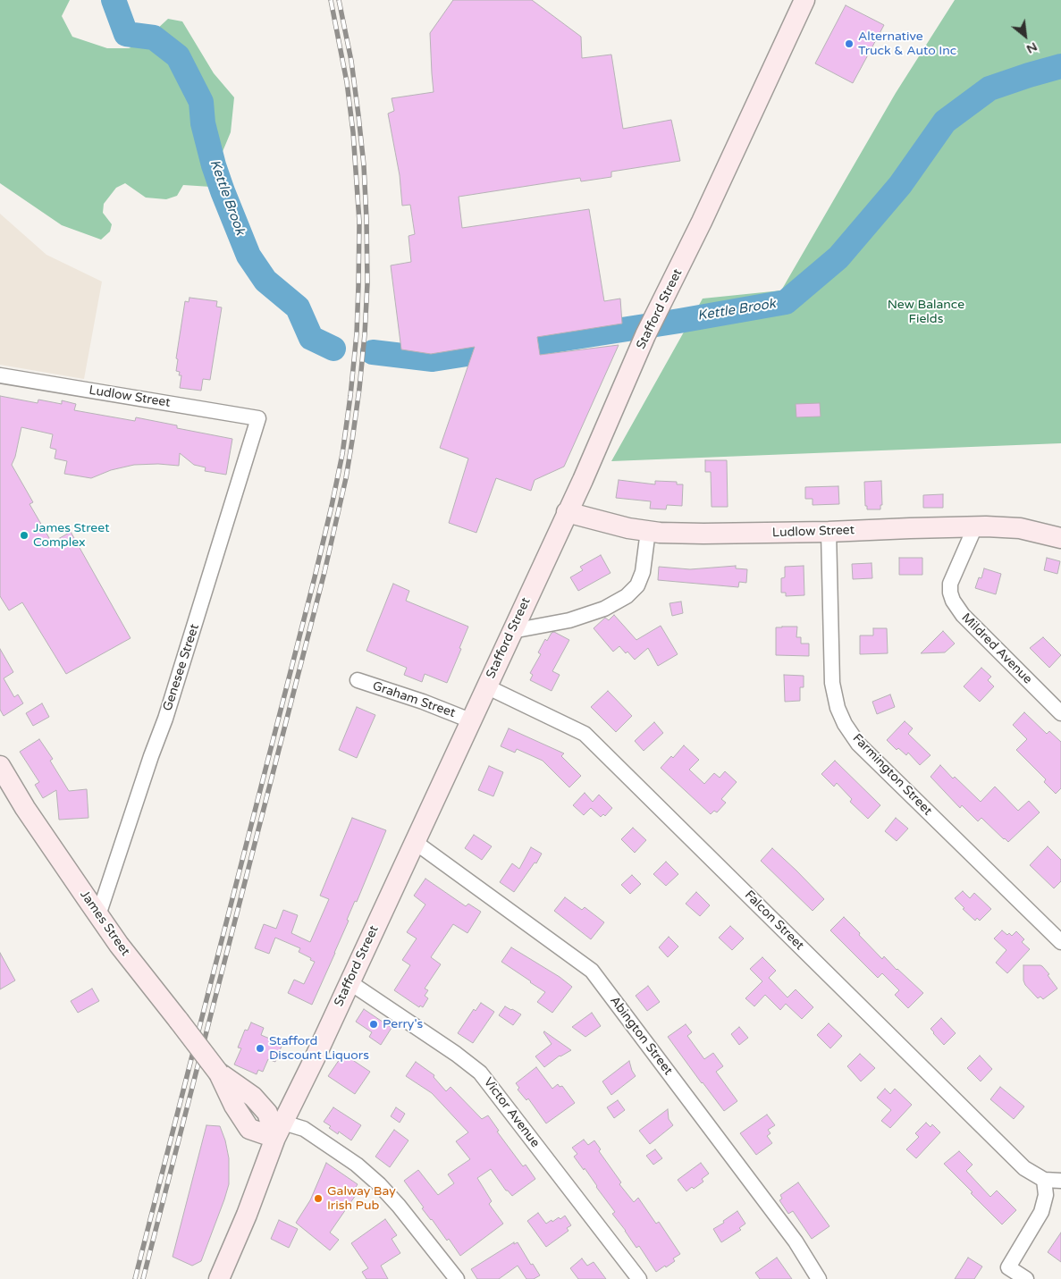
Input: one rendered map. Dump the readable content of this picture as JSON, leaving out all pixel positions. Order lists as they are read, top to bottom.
{
  "streets": {
    "main road": ["Stafford Street", "Ludlow Street", "James Street"],
    "street": [
      "Mildred Avenue",
      "Genesee Street",
      "Graham Street",
      "Farmington Street",
      "Falcon Street",
      "Abington Street",
      "Victor Avenue"
    ]
  },
  "crossings": [
    ["Stafford Street", "Ludlow Street"],
    ["Stafford Street", "Graham Street"],
    ["Stafford Street", "Falcon Street"],
    ["Stafford Street", "James Street"],
    ["Stafford Street", "Abington Street"],
    ["Stafford Street", "Victor Avenue"],
    ["Ludlow Street", "Mildred Avenue"],
    ["Ludlow Street", "Genesee Street"],
    ["Ludlow Street", "Farmington Street"],
    ["Genesee Street", "James Street"]
  ],
  "water": ["Kettle Brook"],
  "parks": ["New Balance Fields"],
  "places": [
    "Alternative Truck & Auto Inc",
    "James Street Complex",
    "Perry's",
    "Stafford Discount Liquors",
    "Galway Bay Irish Pub"
  ],
  "north": "bottom right"
}
